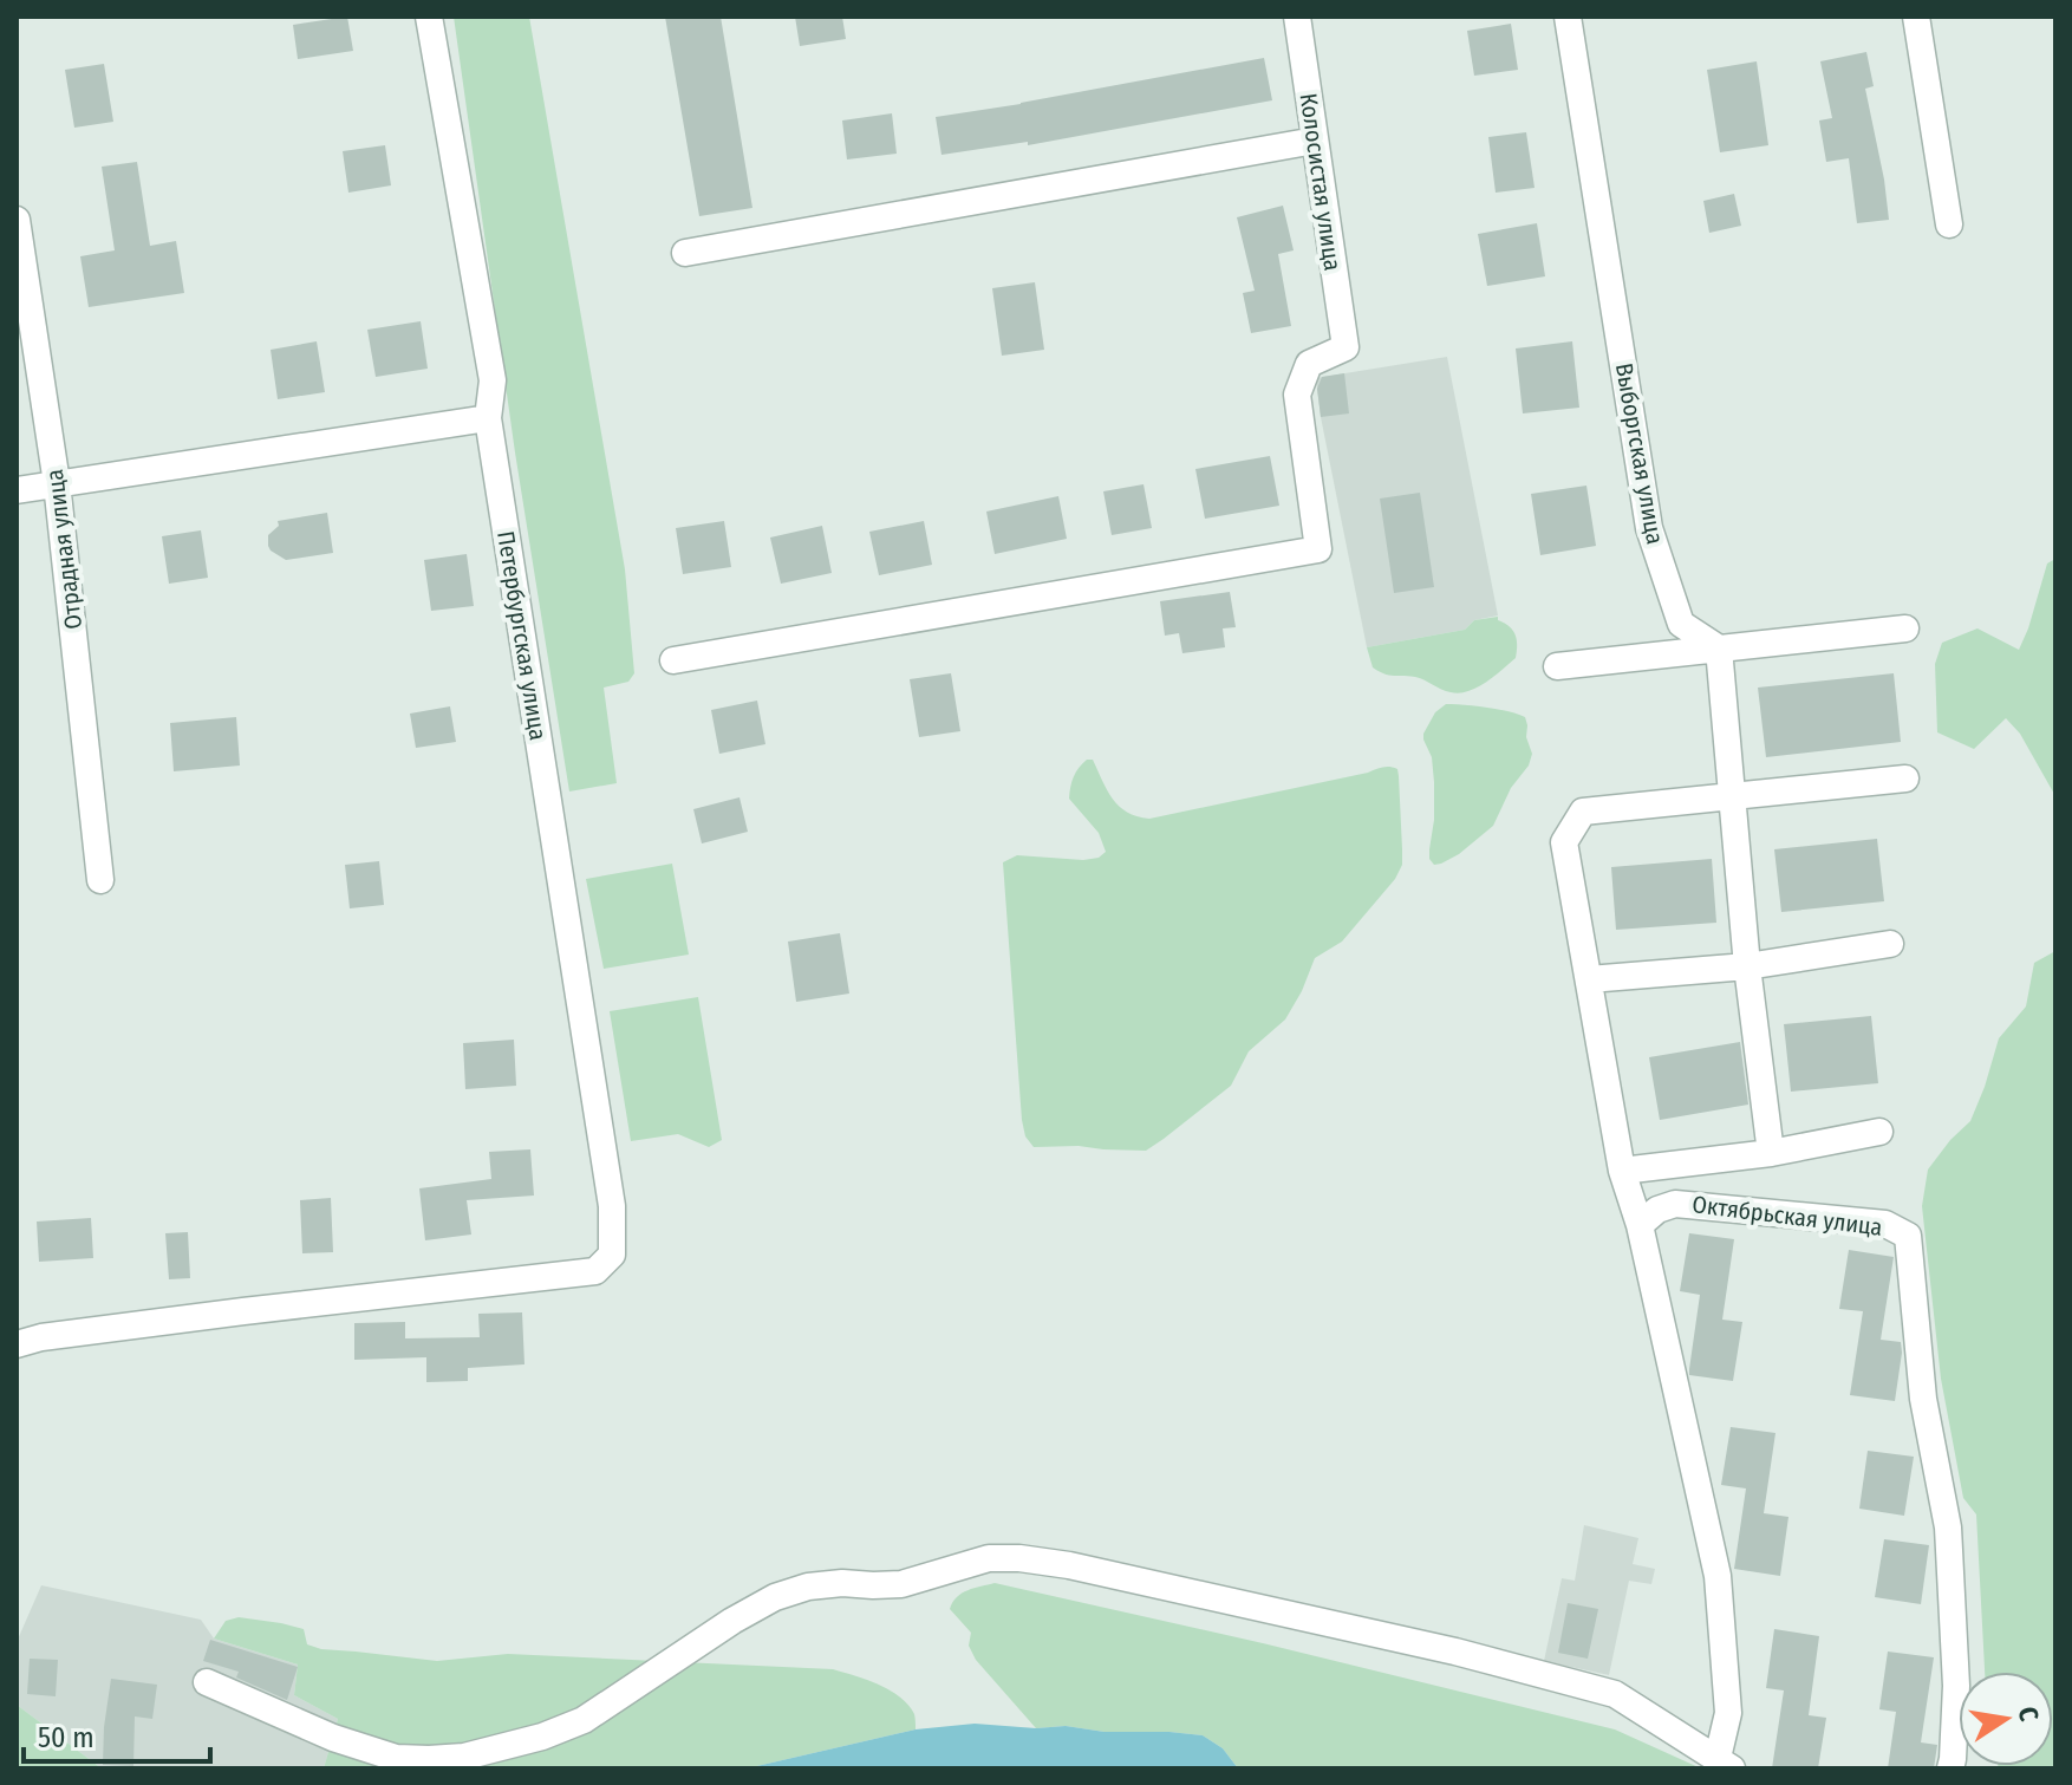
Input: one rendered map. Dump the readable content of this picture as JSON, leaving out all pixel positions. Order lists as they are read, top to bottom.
{
  "streets": {
    "street": [
      "Колосистая улица",
      "Выборгская улица",
      "Отрадная улица",
      "Петербургская улица",
      "Октябрьская улица"
    ]
  },
  "scale_bar": "50 m",
  "north": "right"
}
